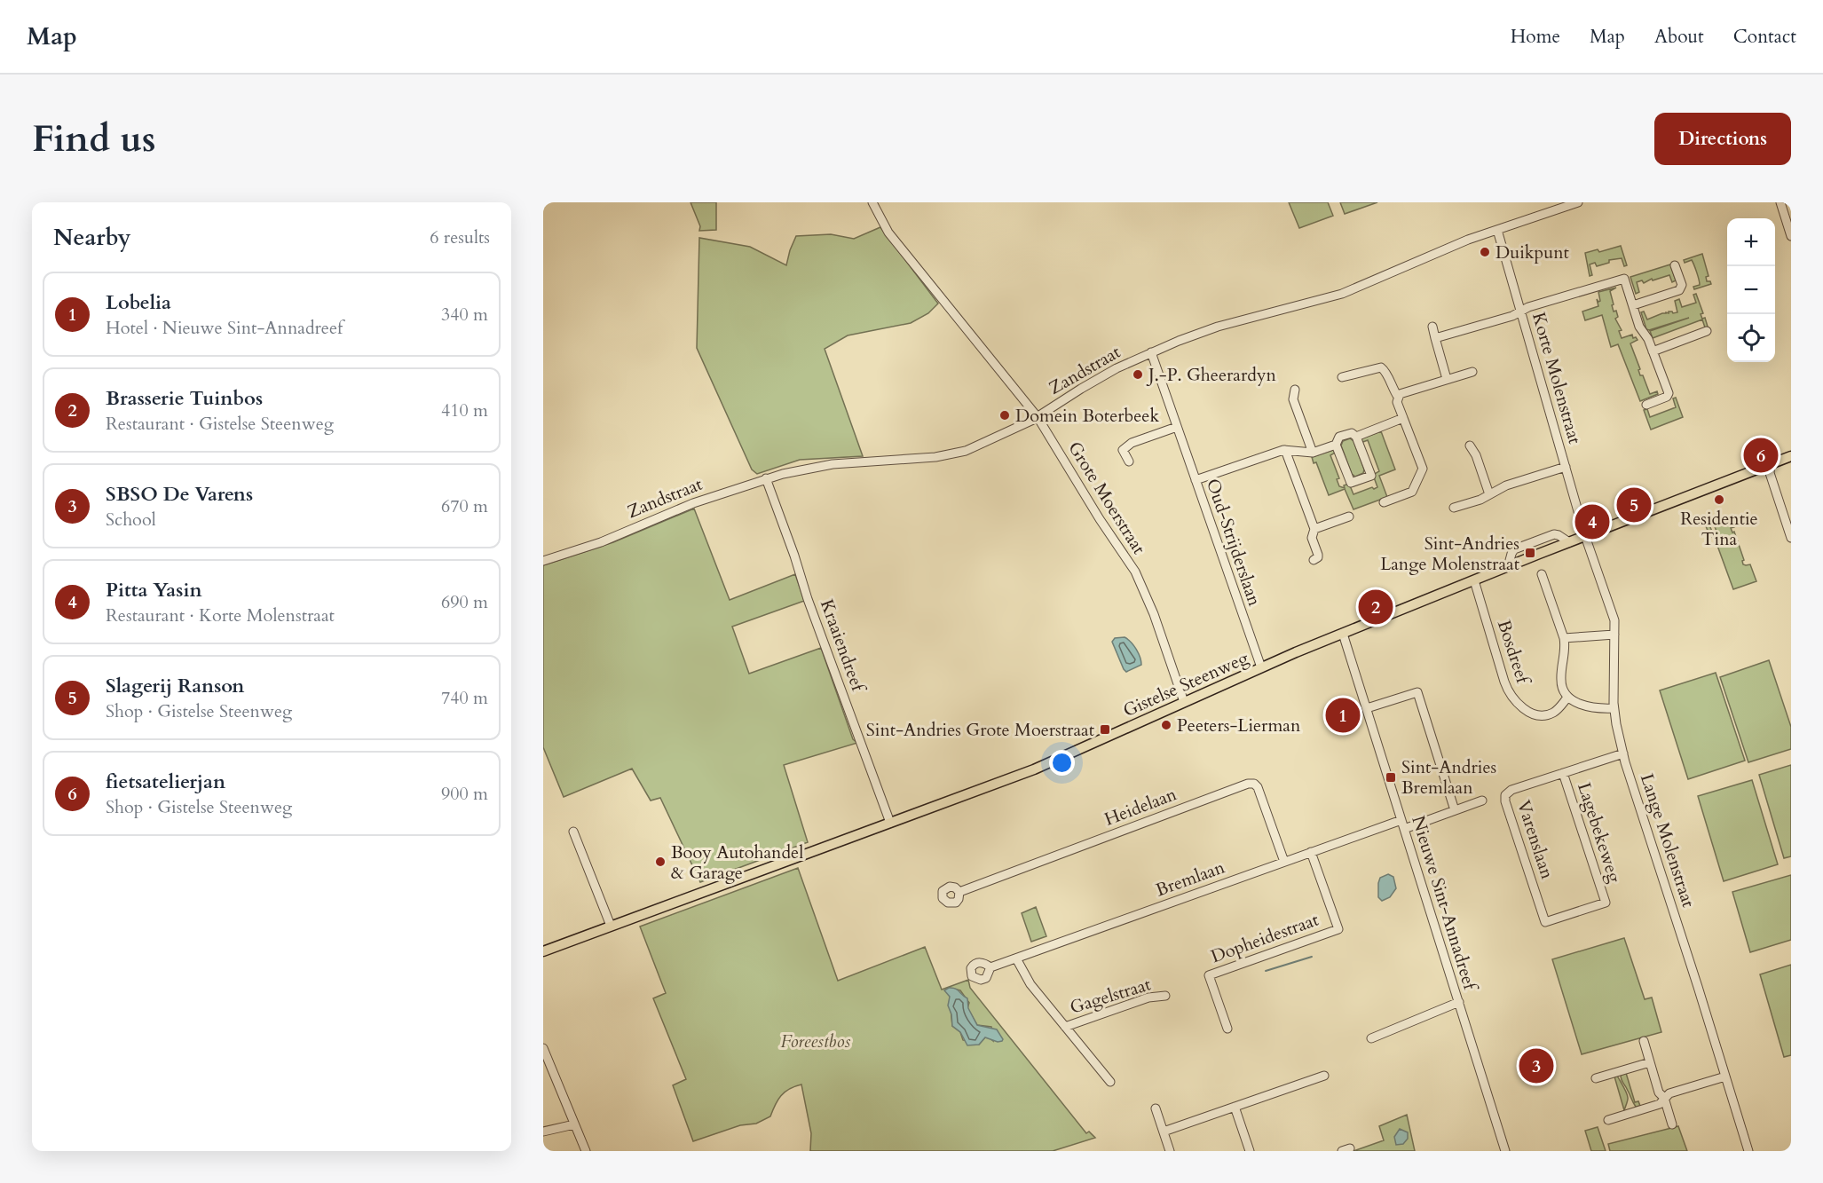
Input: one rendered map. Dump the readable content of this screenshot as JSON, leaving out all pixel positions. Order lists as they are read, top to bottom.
{
  "streets": {
    "main road": ["Gistelse Steenweg"],
    "street": [
      "Zandstraat",
      "Korte Molenstraat",
      "Grote Moerstraat",
      "Oud-Strijderslaan",
      "Kraaiendreef",
      "Bosdreef",
      "Heidelaan",
      "Lagebekeweg",
      "Varenslaan",
      "Lange Molenstraat",
      "Bremlaan",
      "Nieuwe Sint-Annadreef",
      "Dopheidestraat",
      "Gagelstraat"
    ]
  },
  "crossings": [
    ["Zandstraat", "Korte Molenstraat"],
    ["Zandstraat", "Grote Moerstraat"],
    ["Zandstraat", "Oud-Strijderslaan"],
    ["Zandstraat", "Kraaiendreef"],
    ["Korte Molenstraat", "Gistelse Steenweg"],
    ["Korte Molenstraat", "Lange Molenstraat"],
    ["Grote Moerstraat", "Gistelse Steenweg"],
    ["Oud-Strijderslaan", "Gistelse Steenweg"],
    ["Kraaiendreef", "Gistelse Steenweg"],
    ["Bosdreef", "Gistelse Steenweg"],
    ["Gistelse Steenweg", "Lange Molenstraat"],
    ["Gistelse Steenweg", "Nieuwe Sint-Annadreef"],
    ["Heidelaan", "Bremlaan"],
    ["Lagebekeweg", "Varenslaan"],
    ["Varenslaan", "Lange Molenstraat"],
    ["Bremlaan", "Nieuwe Sint-Annadreef"],
    ["Bremlaan", "Dopheidestraat"],
    ["Bremlaan", "Gagelstraat"]
  ],
  "parks": ["Foreestbos"],
  "places": {
    "other": [
      "Duikpunt",
      "J.-P. Gheerardyn",
      "Domein Boterbeek",
      "Residentie Tina",
      "Peeters-Lierman",
      "Booy Autohandel & Garage"
    ],
    "transit": ["Sint-Andries Lange Molenstraat", "Sint-Andries Grote Moerstraat", "Sint-Andries Bremlaan"]
  },
  "page": {
    "header": "Map",
    "nav": [
      "Home",
      "Map",
      "About",
      "Contact"
    ],
    "buttons": "Directions",
    "title": "Find us",
    "heading": ["Nearby", "6 results"],
    "map_buttons": ["+", "−"],
    "list": [
      {
        "mark": "1",
        "name": "Lobelia",
        "note": "Hotel · Nieuwe Sint-Annadreef",
        "value": "340 m"
      },
      {
        "mark": "2",
        "name": "Brasserie Tuinbos",
        "note": "Restaurant · Gistelse Steenweg",
        "value": "410 m"
      },
      {
        "mark": "3",
        "name": "SBSO De Varens",
        "note": "School",
        "value": "670 m"
      },
      {
        "mark": "4",
        "name": "Pitta Yasin",
        "note": "Restaurant · Korte Molenstraat",
        "value": "690 m"
      },
      {
        "mark": "5",
        "name": "Slagerij Ranson",
        "note": "Shop · Gistelse Steenweg",
        "value": "740 m"
      },
      {
        "mark": "6",
        "name": "fietsatelierjan",
        "note": "Shop · Gistelse Steenweg",
        "value": "900 m"
      }
    ],
    "pins": [
      "6",
      "5",
      "4",
      "2",
      "1",
      "3"
    ]
  }
}
